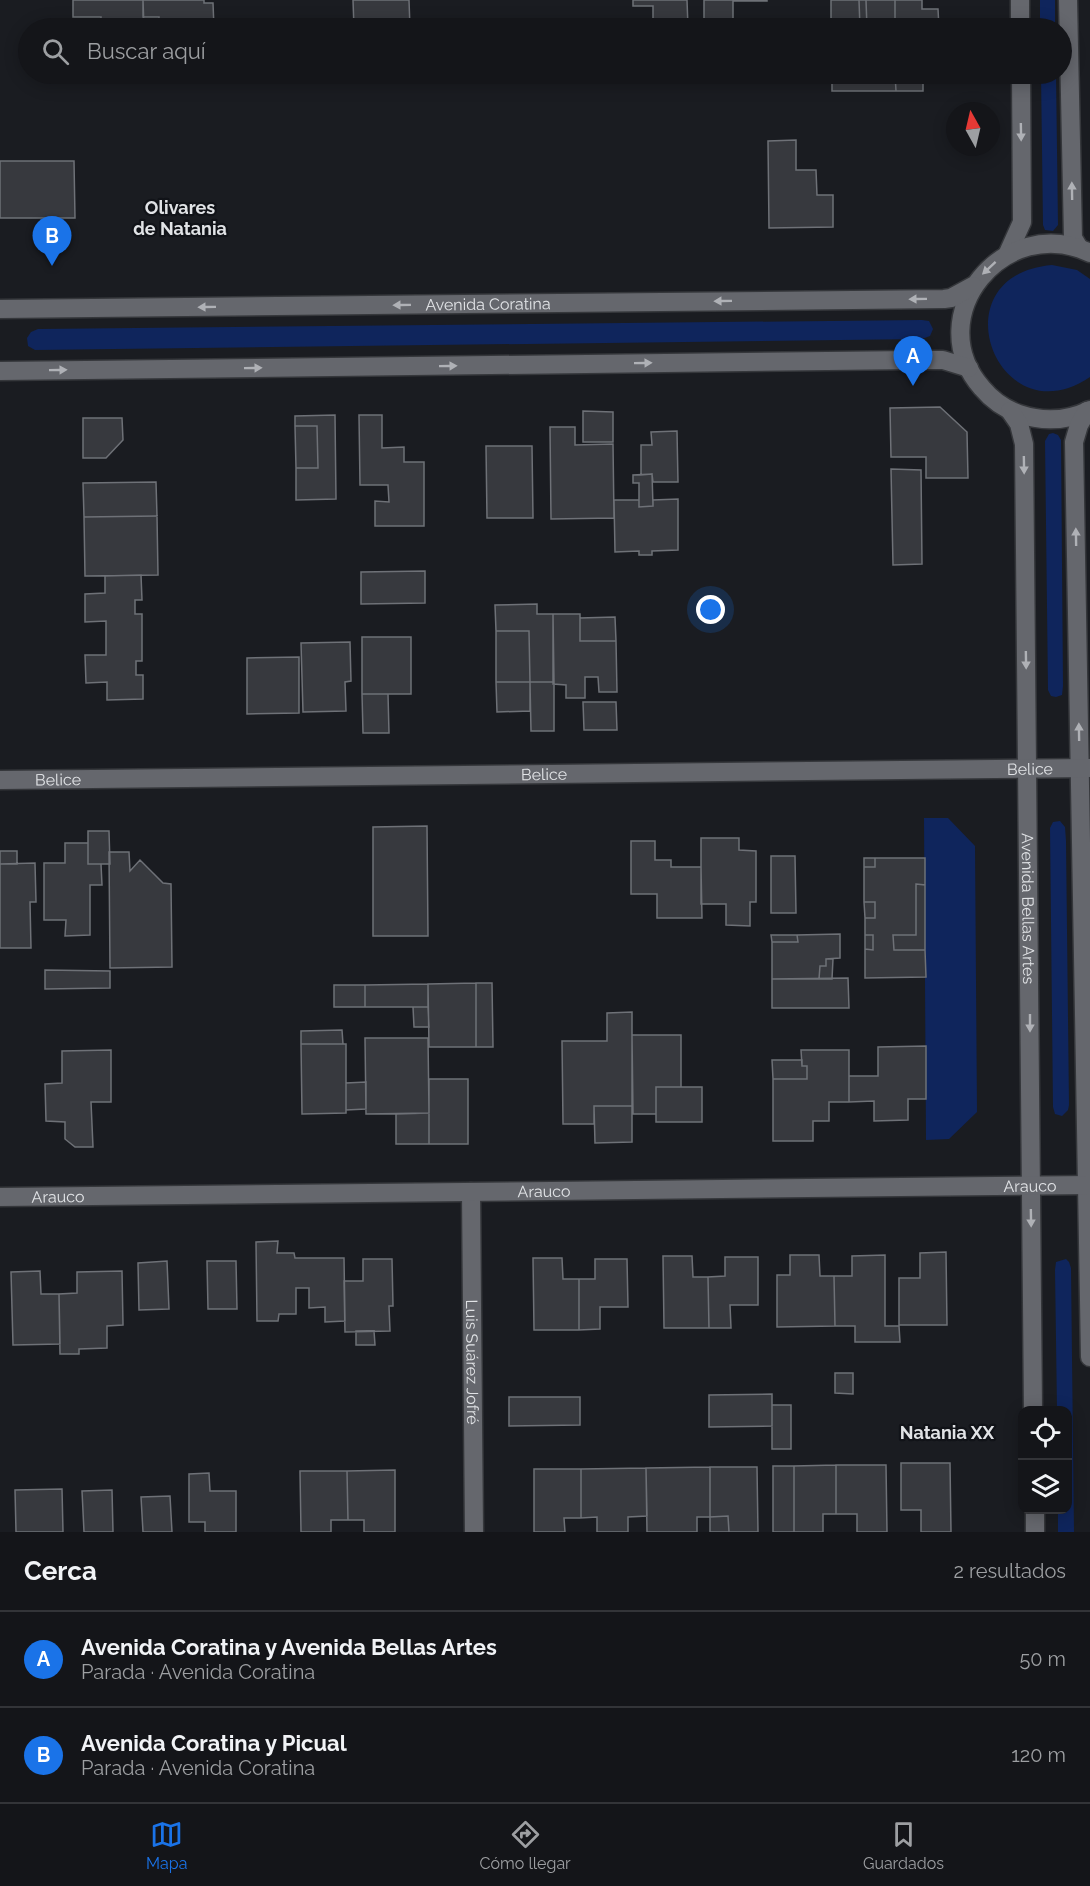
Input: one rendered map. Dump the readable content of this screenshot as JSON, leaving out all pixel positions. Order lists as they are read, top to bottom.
{
  "streets": {
    "street": [
      "Avenida Coratina",
      "Belice",
      "Avenida Bellas Artes",
      "Arauco",
      "Luis Suárez Jofré"
    ]
  },
  "crossings": [
    ["Belice", "Avenida Bellas Artes"],
    ["Avenida Bellas Artes", "Arauco"],
    ["Arauco", "Luis Suárez Jofré"]
  ],
  "districts": ["Olivares de Natania", "Natania XX"],
  "north": "top",
  "page": {
    "search": "Buscar aquí",
    "pins": ["B", "A"],
    "heading": ["Cerca", "2 resultados"],
    "list": [
      {
        "mark": "A",
        "name": "Avenida Coratina y Avenida Bellas Artes",
        "note": "Parada · Avenida Coratina",
        "value": "50 m"
      },
      {
        "mark": "B",
        "name": "Avenida Coratina y Picual",
        "note": "Parada · Avenida Coratina",
        "value": "120 m"
      }
    ],
    "nav": ["Mapa", "Cómo llegar", "Guardados"]
  }
}
